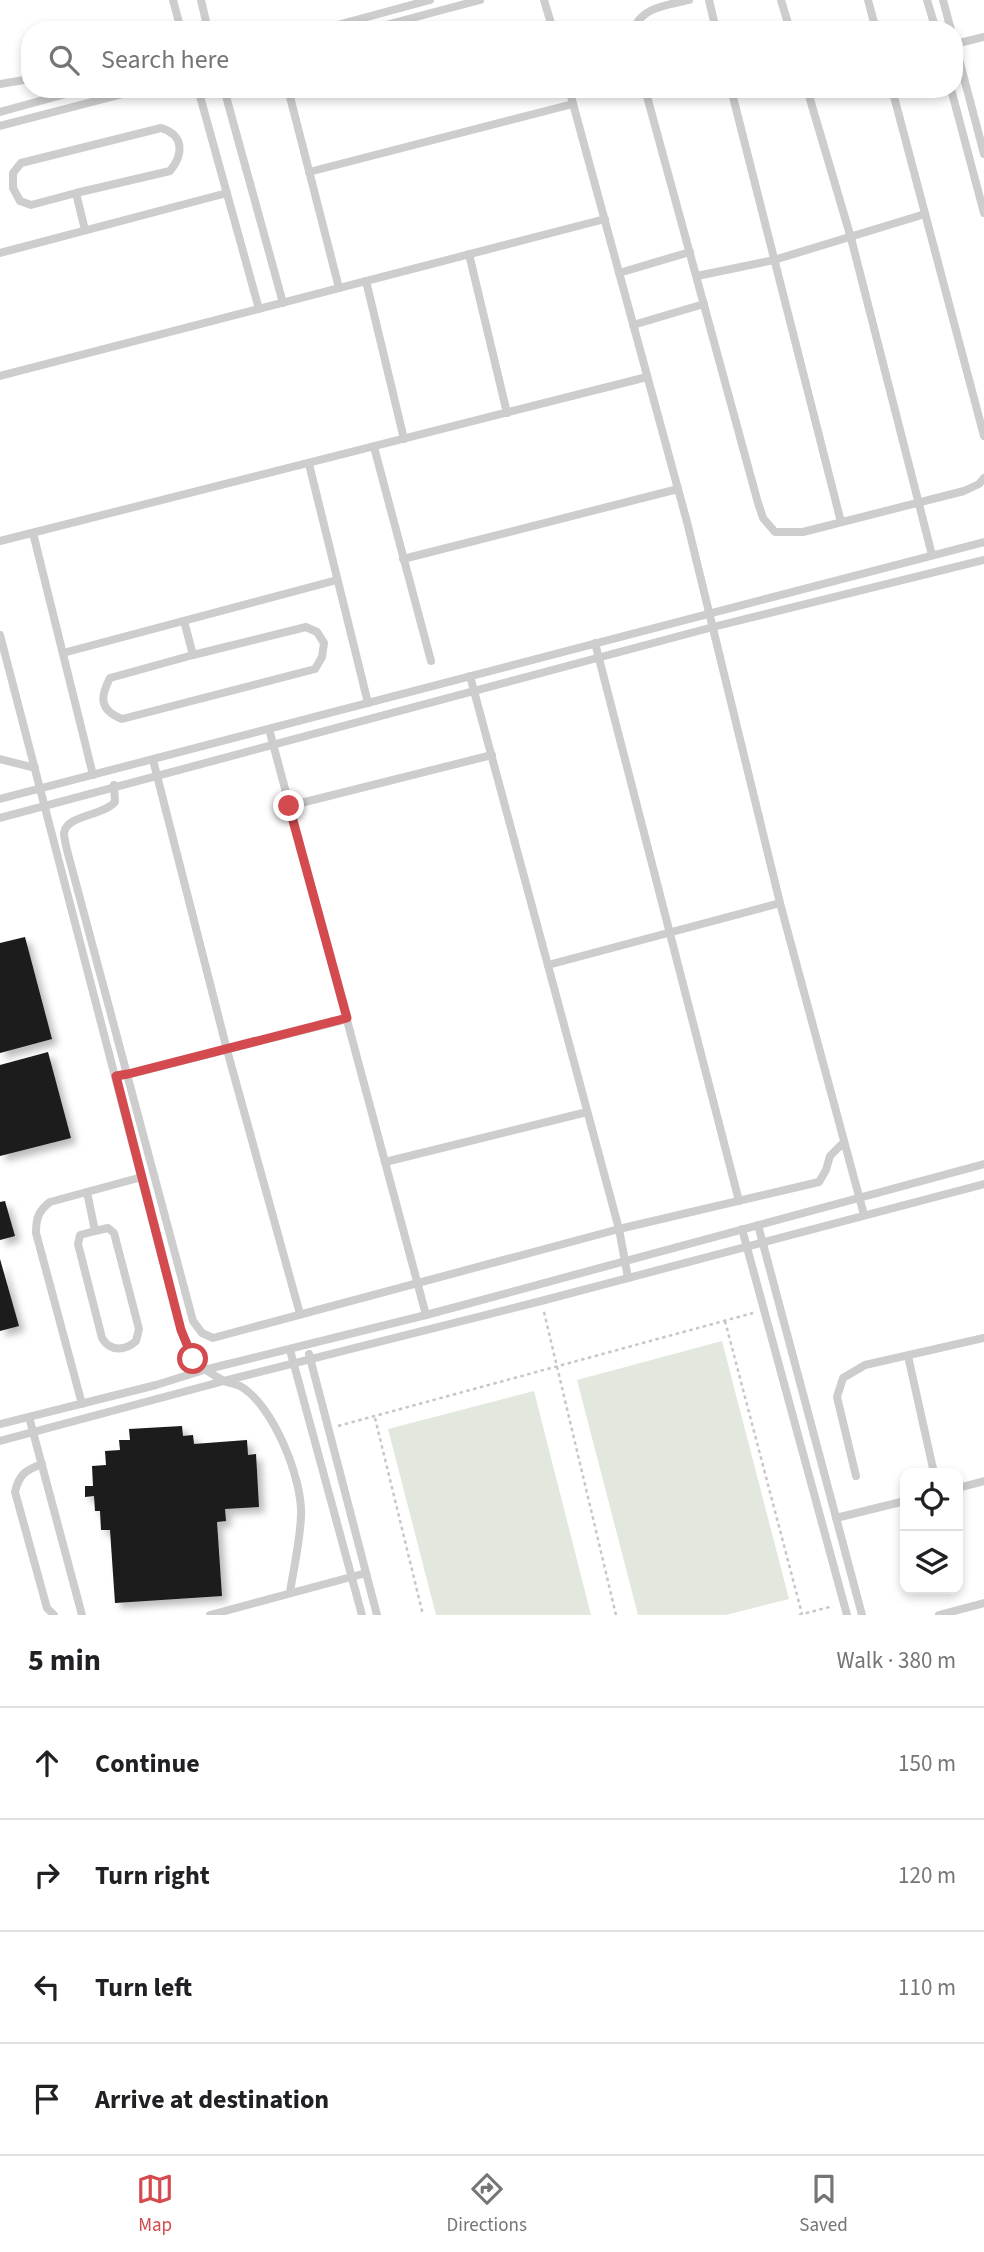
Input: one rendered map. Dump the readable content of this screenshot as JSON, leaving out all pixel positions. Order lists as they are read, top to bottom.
{
  "page": {
    "search": "Search here",
    "heading": ["5 min", "Walk · 380 m"],
    "list": [
      ["Continue", "150 m"],
      ["Turn right", "120 m"],
      ["Turn left", "110 m"],
      "Arrive at destination"
    ],
    "nav": ["Map", "Directions", "Saved"]
  }
}
